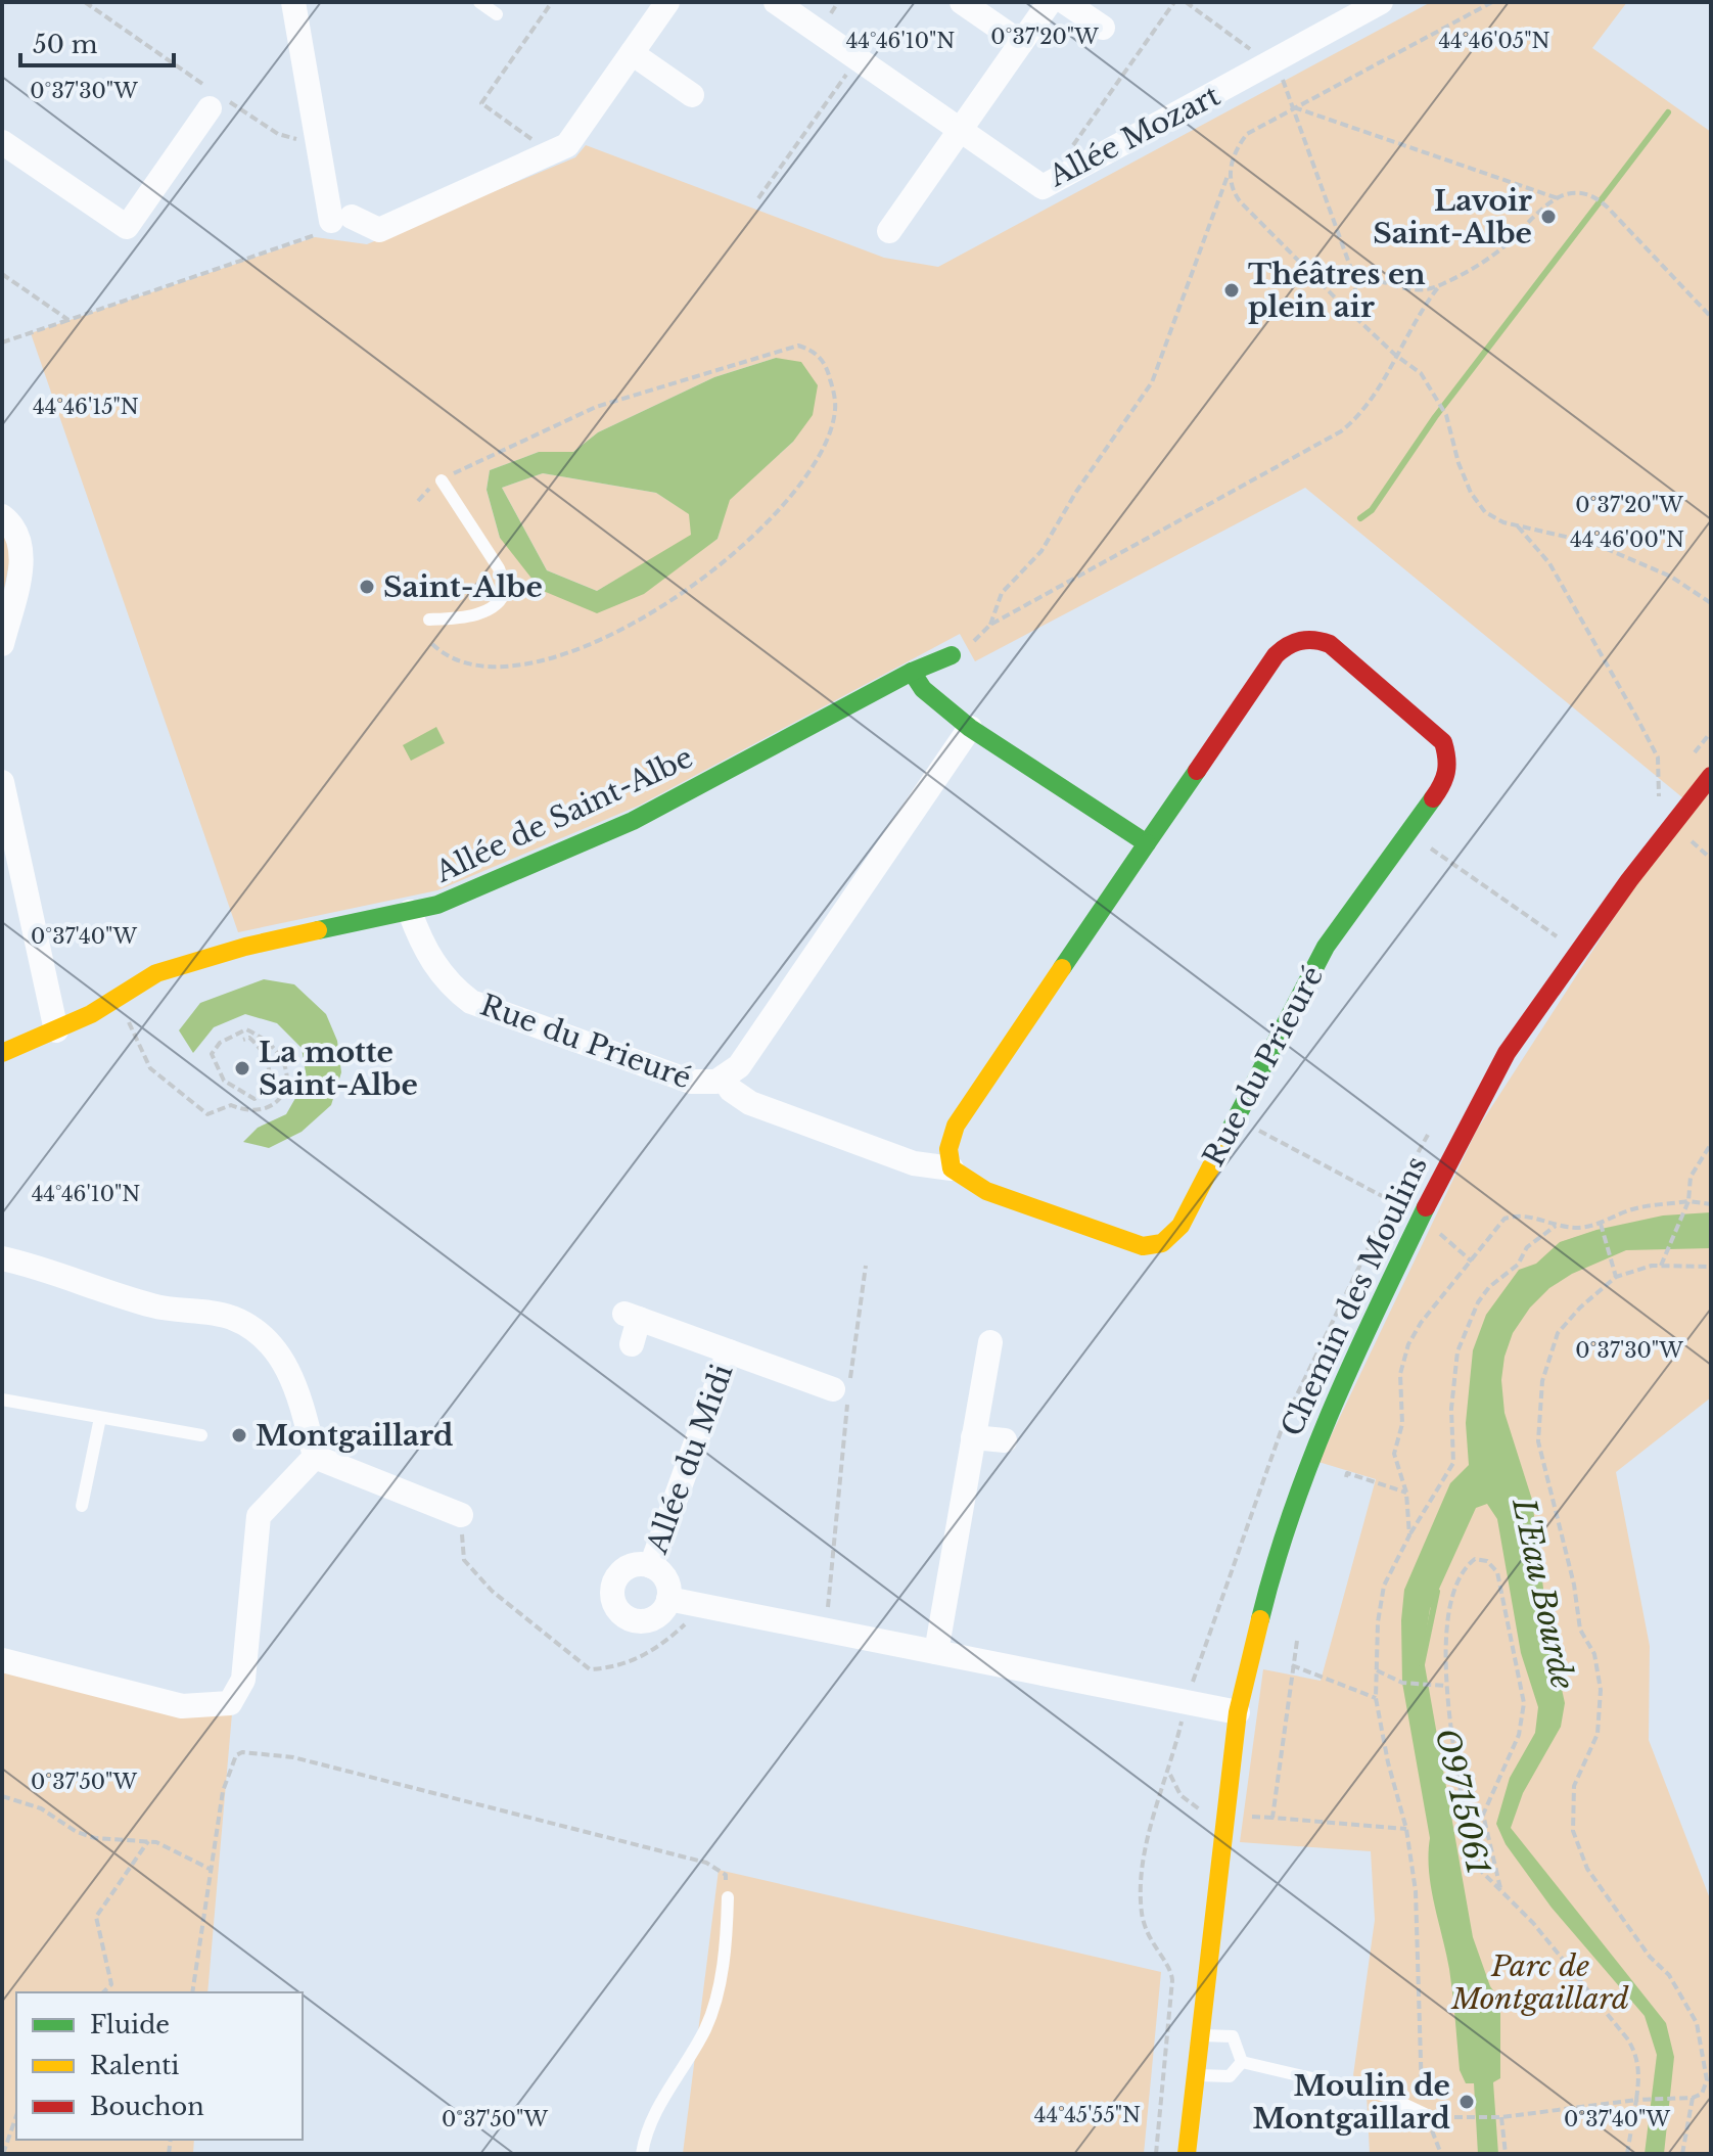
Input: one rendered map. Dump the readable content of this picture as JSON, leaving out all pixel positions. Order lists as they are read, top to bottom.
{
  "streets": {
    "street": [
      "Allée Mozart",
      "Allée de Saint-Albe",
      "Rue du Prieuré",
      "Chemin des Moulins",
      "Allée du Midi"
    ]
  },
  "crossings": [
    ["Allée de Saint-Albe", "Rue du Prieuré"]
  ],
  "water": ["L'Eau Bourde", "O9715061"],
  "parks": ["Parc de Montgaillard"],
  "places": [
    "Lavoir Saint-Albe",
    "Théâtres en plein air",
    "Saint-Albe",
    "La motte Saint-Albe",
    "Montgaillard",
    "Moulin de Montgaillard"
  ],
  "legend": ["Fluide", "Ralenti", "Bouchon"],
  "scale_bar": "50 m",
  "coordinates": [
    "0°37'20\"W",
    "44°46'10\"N",
    "44°46'05\"N",
    "0°37'30\"W",
    "44°46'15\"N",
    "44°46'00\"N",
    "0°37'40\"W",
    "0°37'50\"W",
    "44°45'55\"N"
  ]
}
